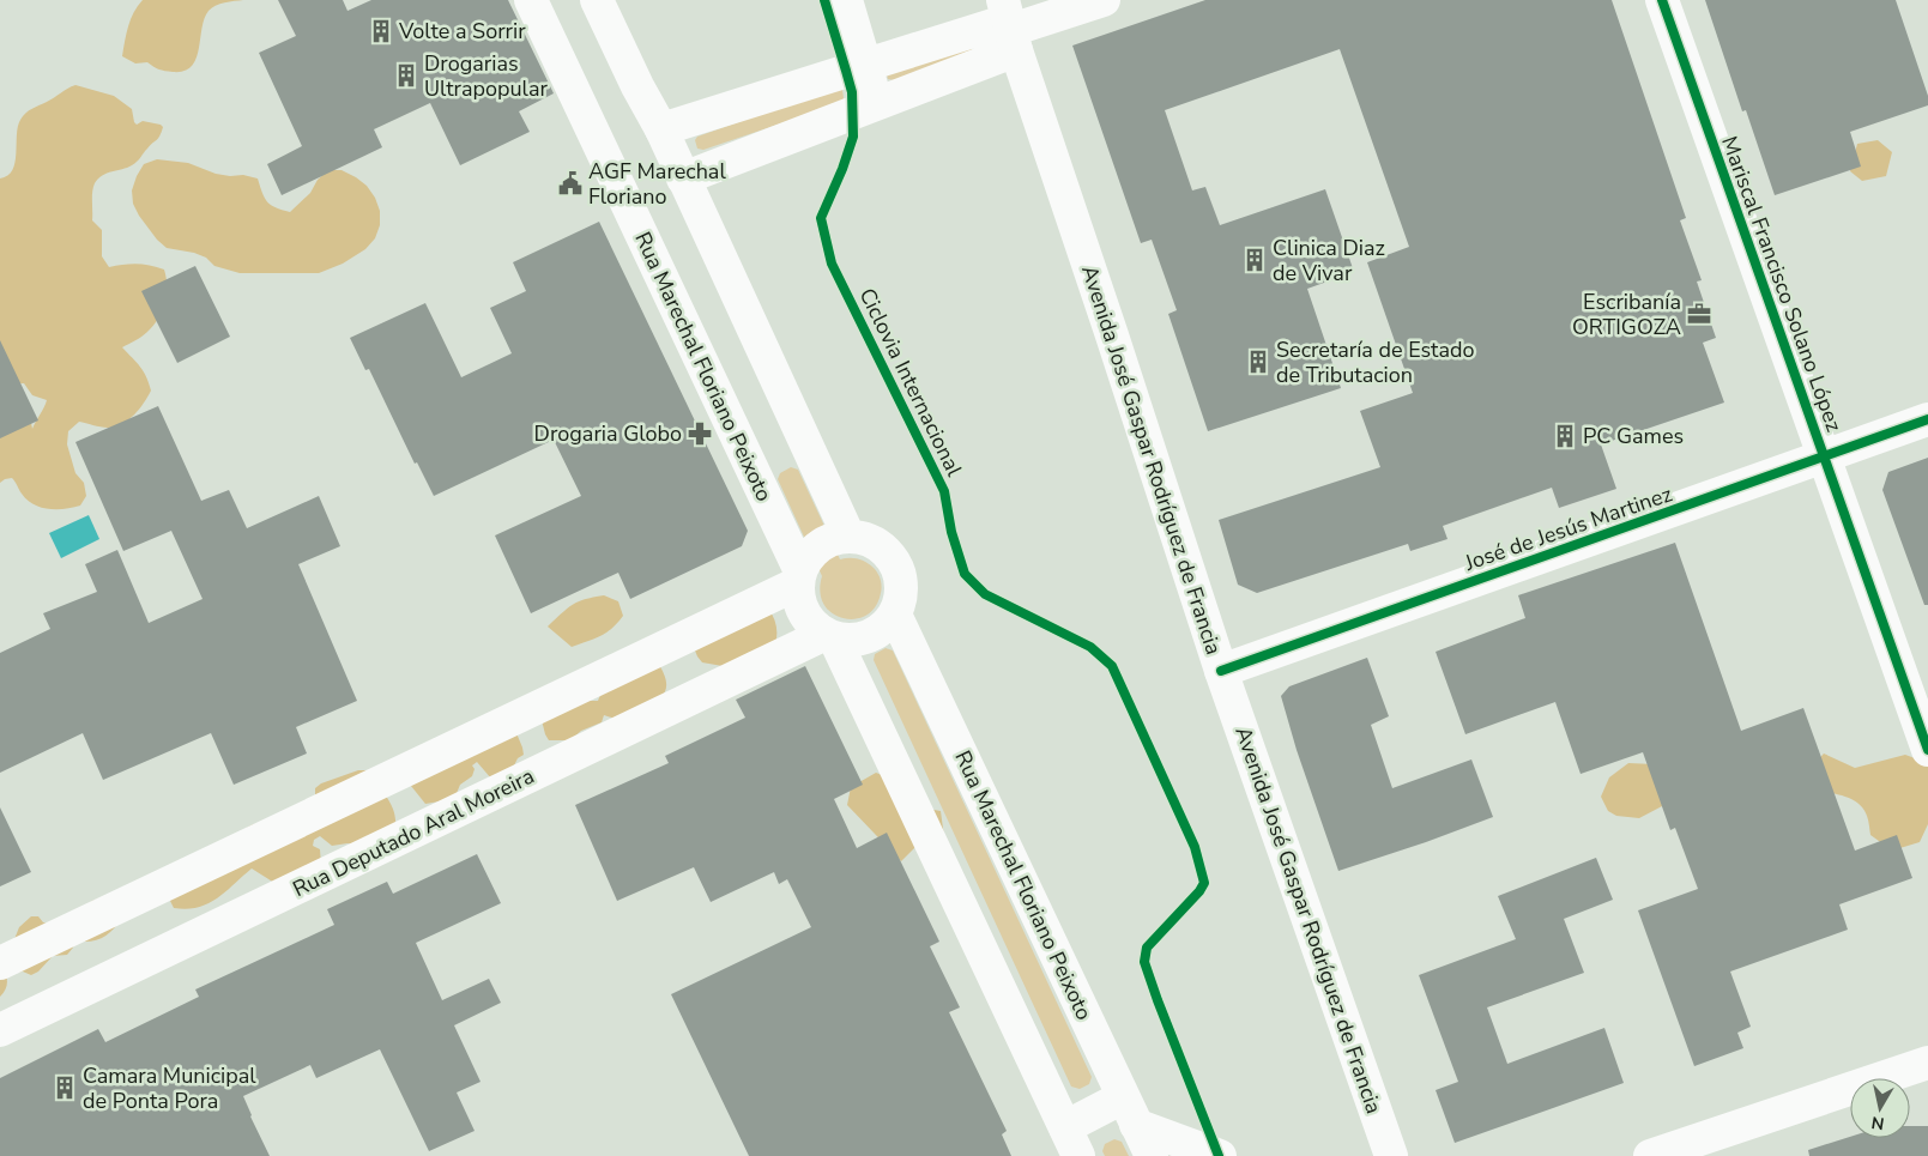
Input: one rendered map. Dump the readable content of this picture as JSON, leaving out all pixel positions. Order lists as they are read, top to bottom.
{
  "streets": {
    "main road": [
      "Mariscal Francisco Solano López",
      "Rua Marechal Floriano Peixoto",
      "Avenida José Gaspar Rodríguez de Francia",
      "José de Jesús Martinez",
      "Rua Deputado Aral Moreira"
    ],
    "cycle path": ["Ciclovia Internacional"]
  },
  "crossings": [
    ["Mariscal Francisco Solano López", "José de Jesús Martinez"],
    ["Rua Marechal Floriano Peixoto", "Rua Deputado Aral Moreira"],
    ["Avenida José Gaspar Rodríguez de Francia", "José de Jesús Martinez"]
  ],
  "places": {
    "building": [
      "Volte a Sorrir",
      "Drogarias Ultrapopular",
      "Clinica Diaz de Vivar",
      "Secretaría de Estado de Tributacion",
      "PC Games",
      "Camara Municipal de Ponta Pora"
    ],
    "public building": ["AGF Marechal Floriano"],
    "office": ["Escribanía ORTIGOZA"],
    "pharmacy": ["Drogaria Globo"]
  },
  "north": "bottom"
}
